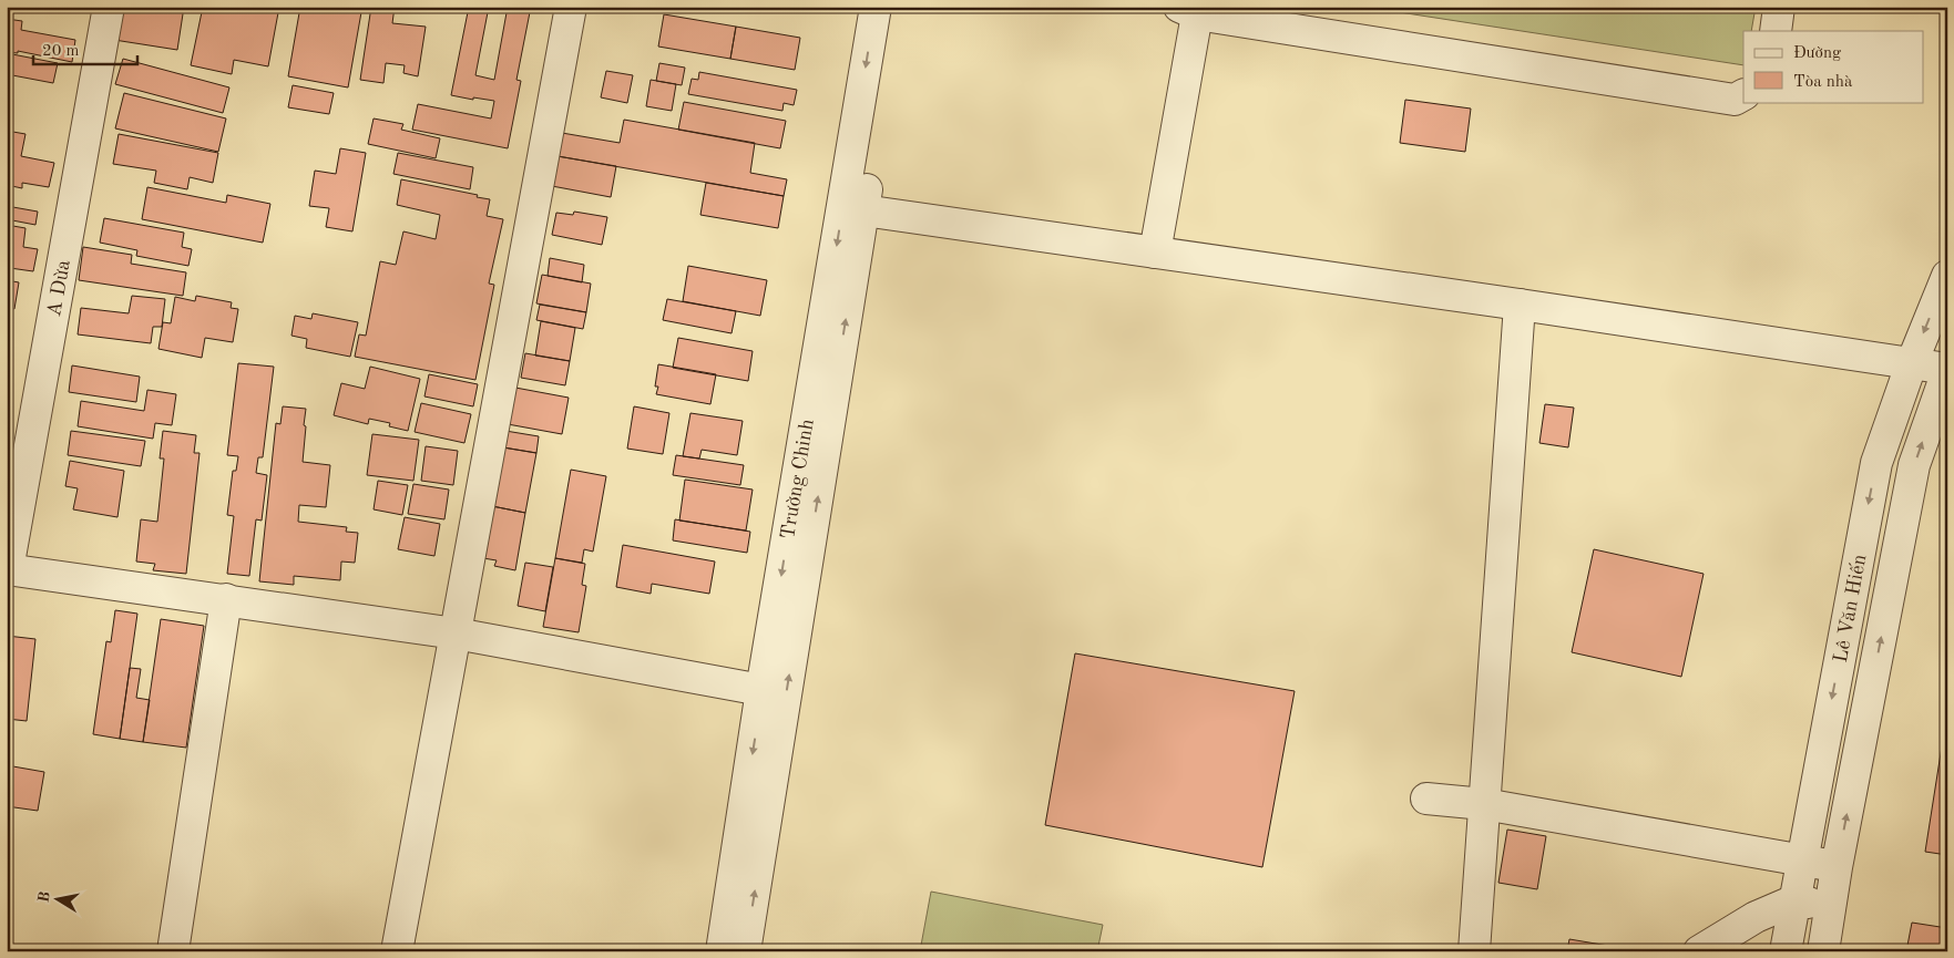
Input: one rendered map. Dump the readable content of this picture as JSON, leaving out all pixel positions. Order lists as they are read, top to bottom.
{
  "streets": {
    "street": ["A Dừa", "Trường Chinh", "Lê Văn Hiến"]
  },
  "legend": ["Đường", "Tòa nhà"],
  "scale_bar": "20 m",
  "north": "left"
}
